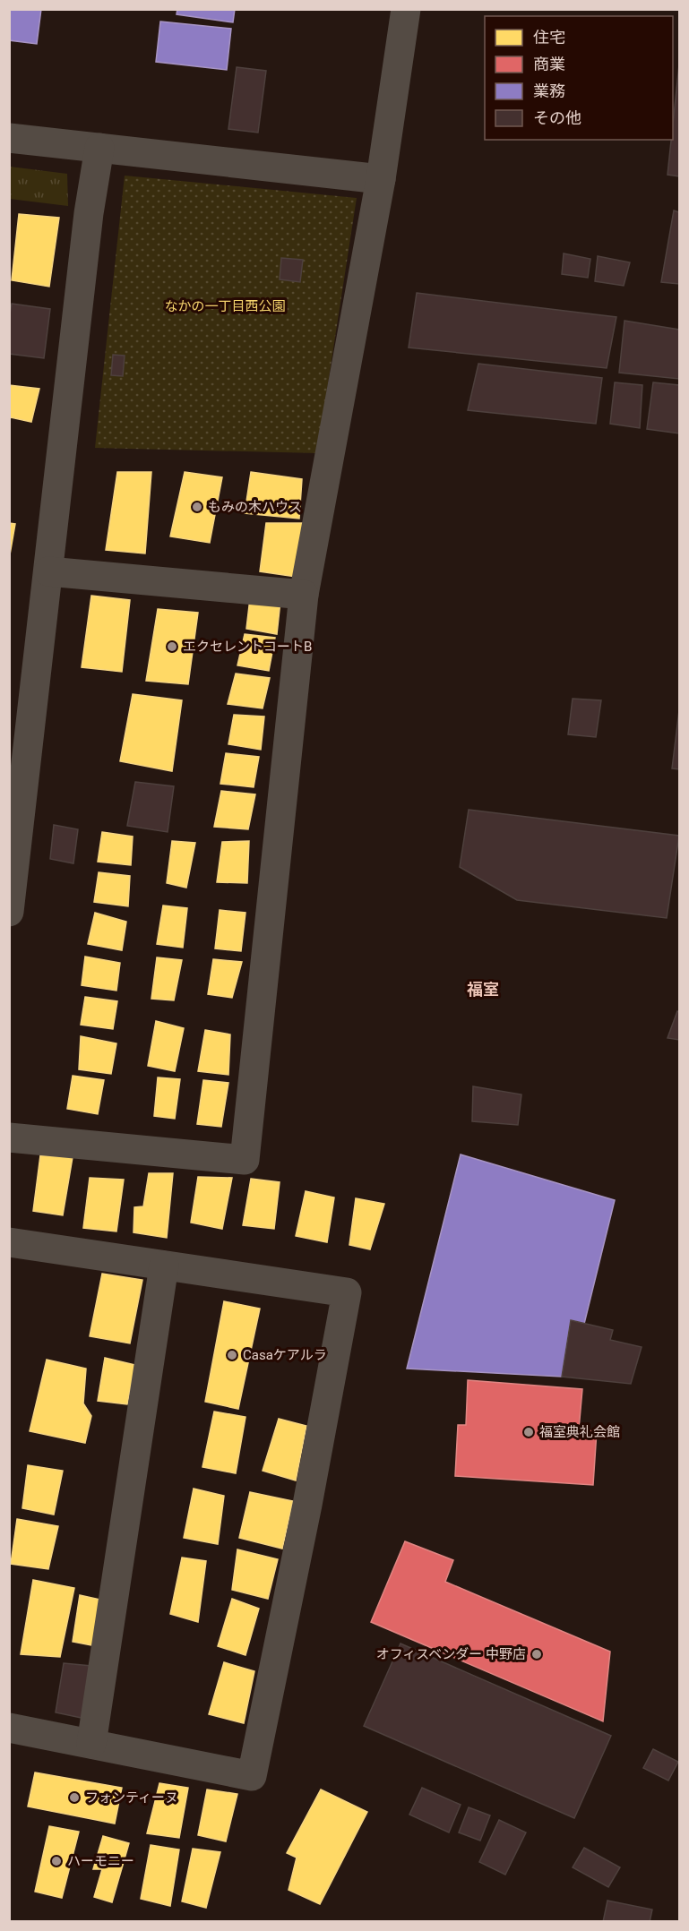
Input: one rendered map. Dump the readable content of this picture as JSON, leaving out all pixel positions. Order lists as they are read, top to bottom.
{
  "districts": ["福室"],
  "parks": ["なかの一丁目西公園"],
  "places": [
    "もみの木ハウス",
    "エクセレントコートB",
    "Casaケアルラ",
    "福室典礼会館",
    "オフィスベンダー 中野店",
    "フォンティーヌ",
    "ハーモニー"
  ],
  "legend": [
    "住宅",
    "商業",
    "業務",
    "その他"
  ]
}
